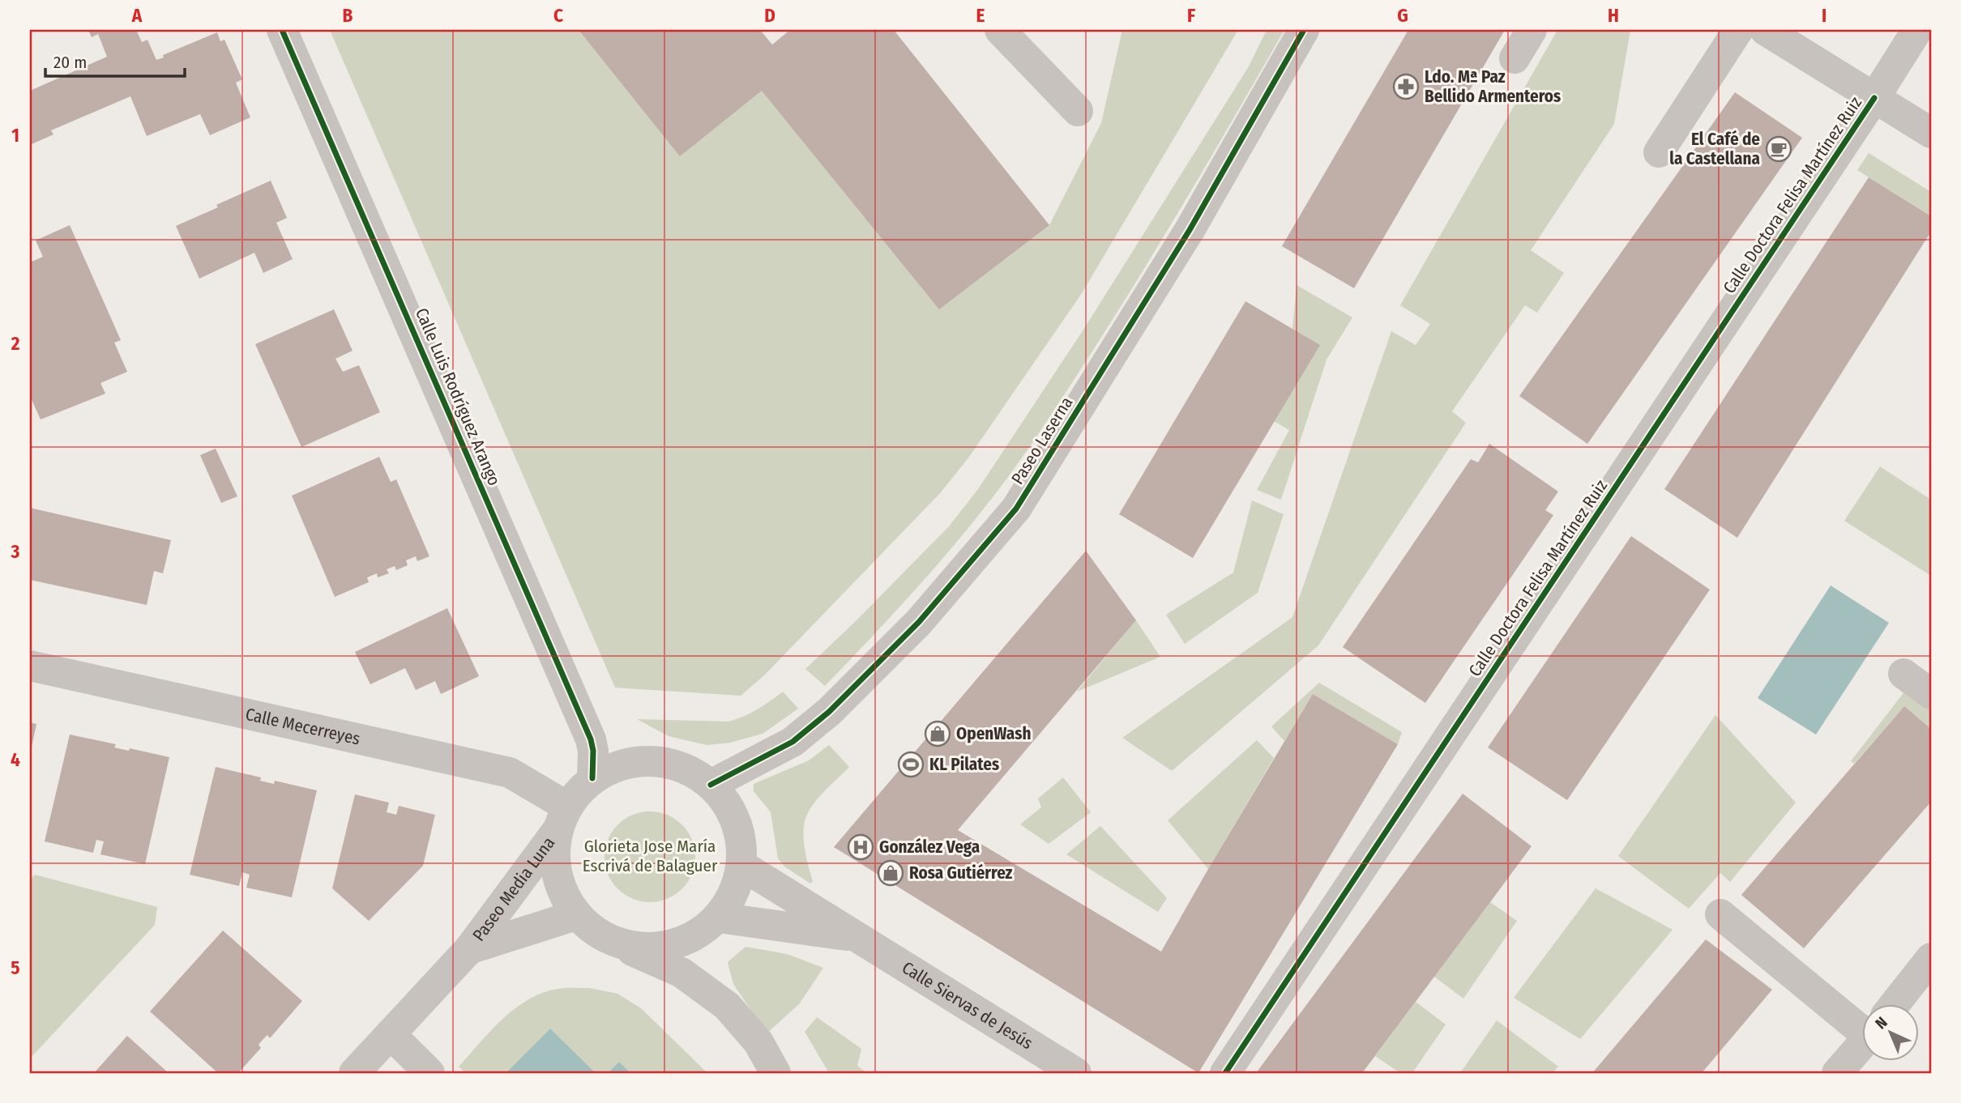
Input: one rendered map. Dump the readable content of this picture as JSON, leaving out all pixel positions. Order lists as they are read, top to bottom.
{
  "streets": {
    "street": [
      "Calle Doctora Felisa Martínez Ruiz",
      "Calle Luis Rodríguez Arango",
      "Paseo Laserna",
      "Calle Mecerreyes",
      "Paseo Media Luna",
      "Calle Siervas de Jesús"
    ]
  },
  "crossings": [
    ["Calle Luis Rodríguez Arango", "Paseo Laserna"],
    ["Calle Luis Rodríguez Arango", "Calle Mecerreyes"],
    ["Calle Luis Rodríguez Arango", "Paseo Media Luna"],
    ["Calle Luis Rodríguez Arango", "Calle Siervas de Jesús"],
    ["Paseo Laserna", "Calle Mecerreyes"],
    ["Paseo Laserna", "Paseo Media Luna"],
    ["Paseo Laserna", "Calle Siervas de Jesús"],
    ["Calle Mecerreyes", "Paseo Media Luna"],
    ["Calle Mecerreyes", "Calle Siervas de Jesús"],
    ["Paseo Media Luna", "Calle Siervas de Jesús"]
  ],
  "parks": ["Glorieta Jose María Escrivá de Balaguer"],
  "places": {
    "pharmacy": ["Ldo. Mª Paz Bellido Armenteros"],
    "cafe": ["El Café de la Castellana"],
    "shop": ["OpenWash", "Rosa Gutiérrez"],
    "sports": ["KL Pilates"],
    "hospital": ["González Vega"]
  },
  "scale_bar": "20 m",
  "north": "top left",
  "grid": {
    "columns": [
      "A",
      "B",
      "C",
      "D",
      "E",
      "F",
      "G",
      "H",
      "I"
    ],
    "rows": [
      "1",
      "2",
      "3",
      "4",
      "5"
    ]
  }
}
